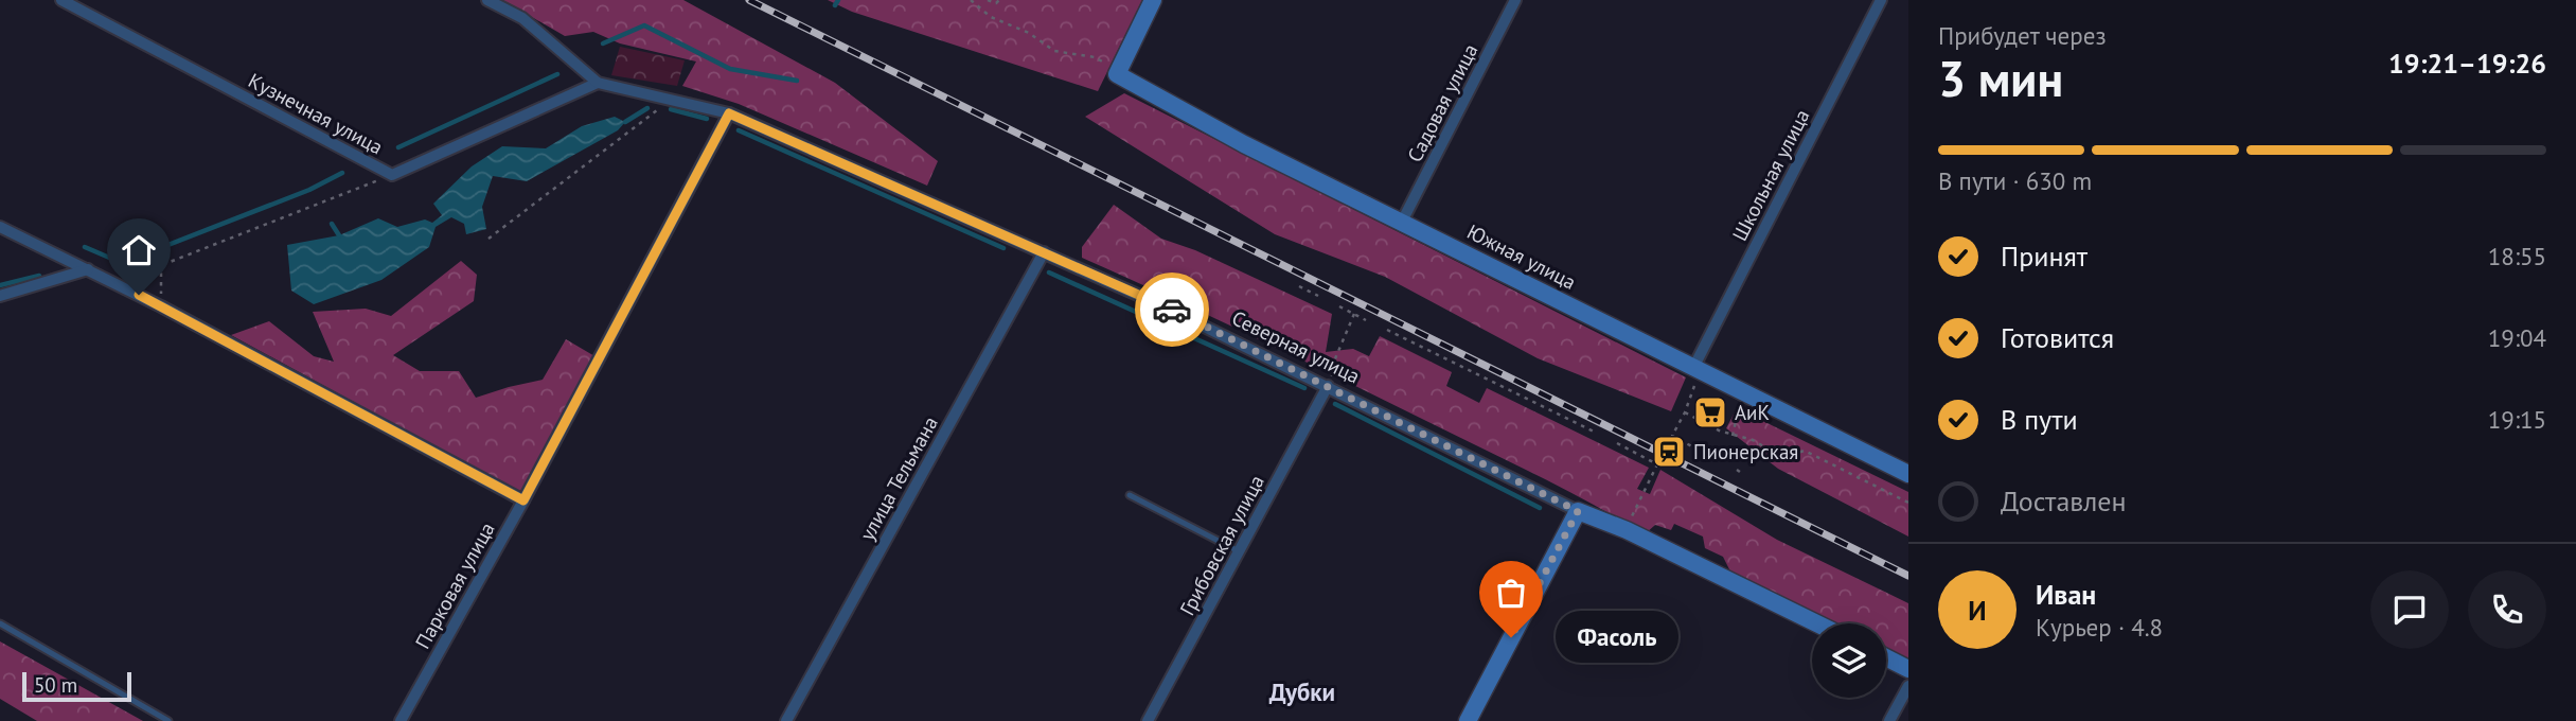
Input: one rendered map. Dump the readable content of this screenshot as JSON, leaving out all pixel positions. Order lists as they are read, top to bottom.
{
  "streets": {
    "street": [
      "Садовая улица",
      "Кузнечная улица",
      "Школьная улица",
      "Южная улица",
      "Северная улица",
      "улица Тельмана",
      "Грибовская улица",
      "Парковая улица"
    ]
  },
  "crossings": [
    ["Садовая улица", "Южная улица"],
    ["Кузнечная улица", "Северная улица"],
    ["Школьная улица", "Южная улица"],
    ["Северная улица", "улица Тельмана"],
    ["Северная улица", "Грибовская улица"],
    ["Северная улица", "Парковая улица"]
  ],
  "districts": ["Дубки"],
  "places": {
    "supermarket": ["АиК"],
    "station": ["Пионерская"],
    "other": ["Фасоль"]
  },
  "scale_bar": "50 m",
  "page": {
    "heading": ["3 мин", "Прибудет через", "19:21–19:26"],
    "panel": ["Иван", "Курьер · 4.8"],
    "bar": "В пути · 630 m",
    "list": [
      ["Принят", "18:55"],
      ["Готовится", "19:04"],
      ["В пути", "19:15"],
      "Доставлен"
    ],
    "round": "И",
    "bubble": "Фасоль",
    "scale": "50 m"
  }
}
